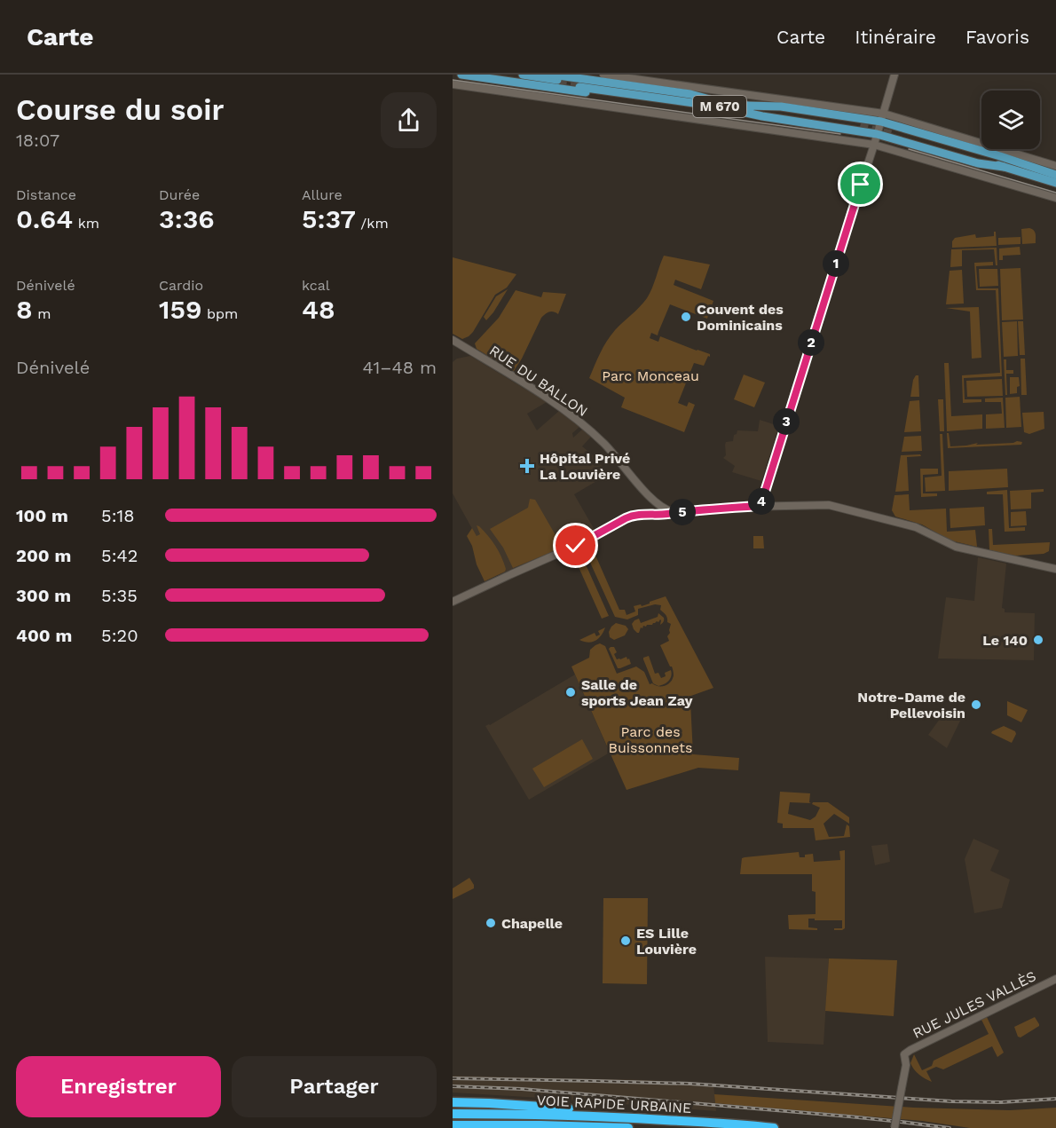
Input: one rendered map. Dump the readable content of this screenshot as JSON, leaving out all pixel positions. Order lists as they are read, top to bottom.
{
  "streets": {
    "highway": ["VOIE RAPIDE URBAINE"],
    "main road": ["M 670"],
    "street": ["RUE DU BALLON", "RUE JULES VALLÈS"]
  },
  "parks": ["Parc Monceau", "Parc des Buissonnets"],
  "places": {
    "other": [
      "Couvent des Dominicains",
      "Le 140",
      "Salle de sports Jean Zay",
      "Notre-Dame de Pellevoisin",
      "Chapelle",
      "ES Lille Louvière"
    ],
    "health": ["Hôpital Privé La Louvière"]
  },
  "page": {
    "header": "Carte",
    "nav": ["Carte", "Itinéraire", "Favoris"],
    "heading": ["Course du soir", "18:07"],
    "stats": [
      ["Distance", "0.64 km"],
      ["Durée", "3:36"],
      ["Allure", "5:37 /km"],
      ["Dénivelé", "8 m"],
      ["Cardio", "159 bpm"],
      ["kcal", "48"]
    ],
    "pins": [
      "1",
      "2",
      "3",
      "4",
      "5"
    ],
    "chart": ["Dénivelé", "41–48 m"],
    "list": [
      {
        "name": "100 m",
        "note": "5:18"
      },
      {
        "name": "200 m",
        "note": "5:42"
      },
      {
        "name": "300 m",
        "note": "5:35"
      },
      {
        "name": "400 m",
        "note": "5:20"
      }
    ],
    "buttons": ["Enregistrer", "Partager"]
  }
}
